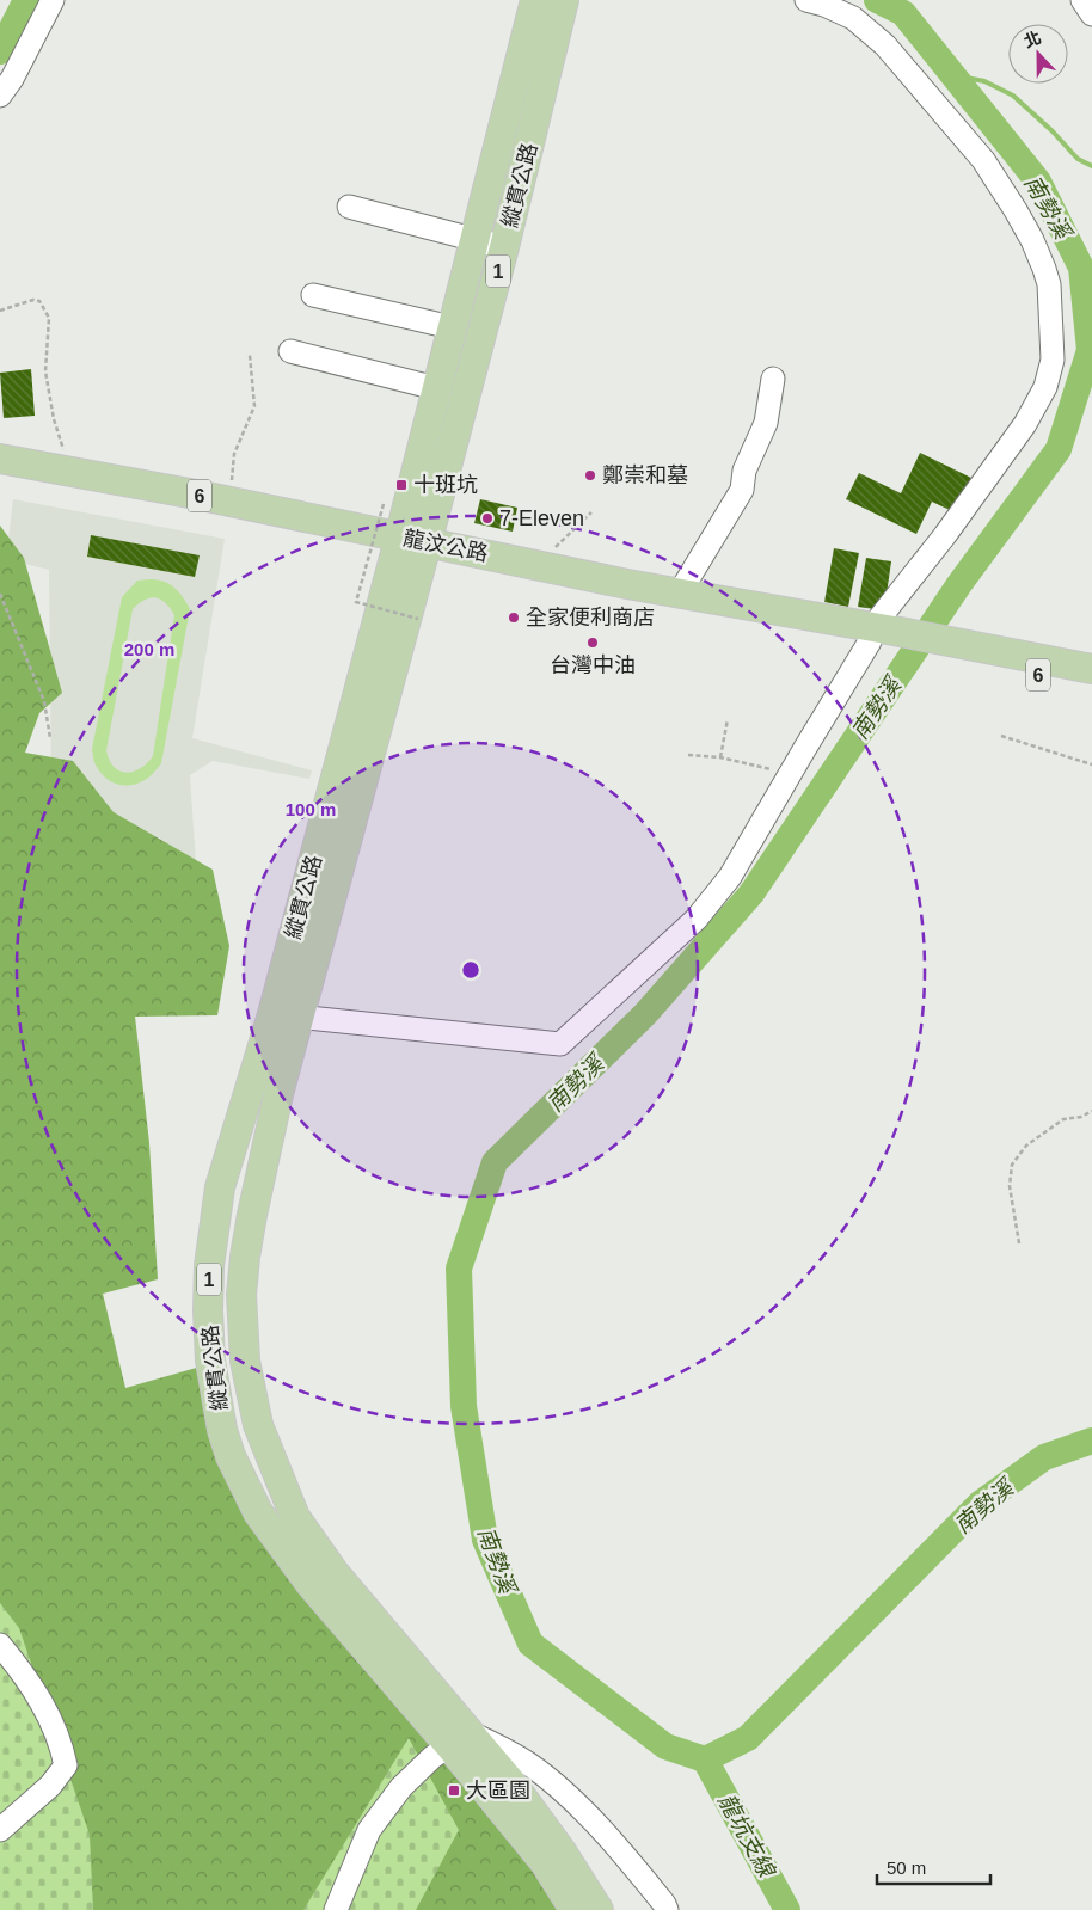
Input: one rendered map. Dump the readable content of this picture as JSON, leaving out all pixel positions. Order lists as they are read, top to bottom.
{
  "streets": {
    "main road": [
      "縱貫公路",
      "1",
      "6",
      "龍汶公路"
    ]
  },
  "crossings": [
    ["縱貫公路", "龍汶公路"],
    ["6", "龍汶公路"]
  ],
  "water": ["南勢溪", "龍坑支線"],
  "places": {
    "other": [
      "鄭崇和墓",
      "7-Eleven",
      "全家便利商店",
      "台灣中油"
    ],
    "transit": ["十班坑", "大區園"]
  },
  "scale_bar": "50 m",
  "north": "top",
  "rings": ["200 m", "100 m"]
}
